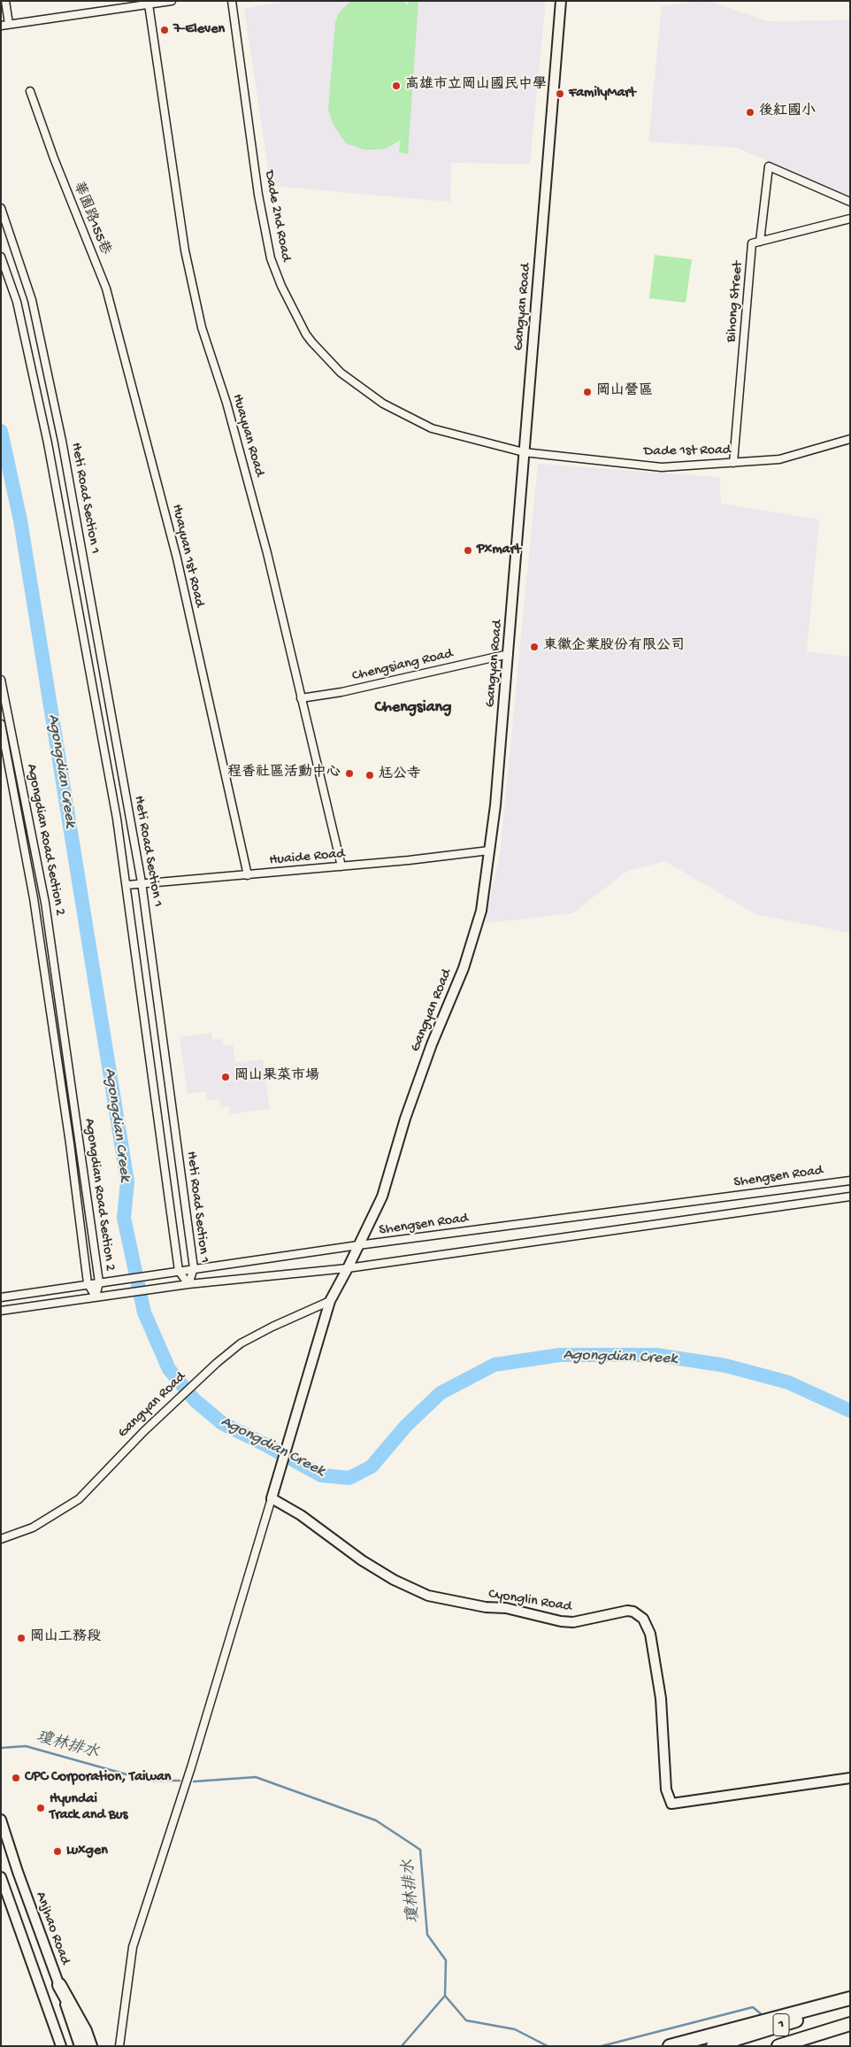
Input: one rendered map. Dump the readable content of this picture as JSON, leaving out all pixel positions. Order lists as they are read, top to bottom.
{
  "streets": {
    "highway": ["1"],
    "street": [
      "Dade 2nd Road",
      "華園路155巷",
      "Bihong Street",
      "Gangyan Road",
      "Huayuan Road",
      "Dade 1st Road",
      "Heti Road Section 1",
      "Huayuan 1st Road",
      "Chengsiang Road",
      "Agongdian Road Section 2",
      "Huaide Road",
      "Shengsen Road",
      "Cyonglin Road",
      "Anjhao Road"
    ]
  },
  "crossings": [
    ["Dade 2nd Road", "Gangyan Road"],
    ["Dade 2nd Road", "Dade 1st Road"],
    ["華園路155巷", "Huayuan 1st Road"],
    ["Bihong Street", "Dade 1st Road"],
    ["Gangyan Road", "Dade 1st Road"],
    ["Gangyan Road", "Chengsiang Road"],
    ["Gangyan Road", "Huaide Road"],
    ["Gangyan Road", "Shengsen Road"],
    ["Gangyan Road", "Cyonglin Road"],
    ["Huayuan Road", "Chengsiang Road"],
    ["Huayuan Road", "Huaide Road"],
    ["Heti Road Section 1", "Huaide Road"],
    ["Heti Road Section 1", "Shengsen Road"],
    ["Huayuan 1st Road", "Huaide Road"],
    ["Agongdian Road Section 2", "Shengsen Road"]
  ],
  "districts": ["Chengsiang"],
  "water": ["Agongdian Creek", "瓊林排水"],
  "places": [
    "7-Eleven",
    "高雄市立岡山國民中學",
    "FamilyMart",
    "後紅國小",
    "岡山營區",
    "Pxmart",
    "東徽企業股份有限公司",
    "程香社區活動中心",
    "尪公寺",
    "岡山果菜市場",
    "岡山工務段",
    "CPC Corporation, Taiwan",
    "Hyundai Track and Bus",
    "Luxgen"
  ]
}
